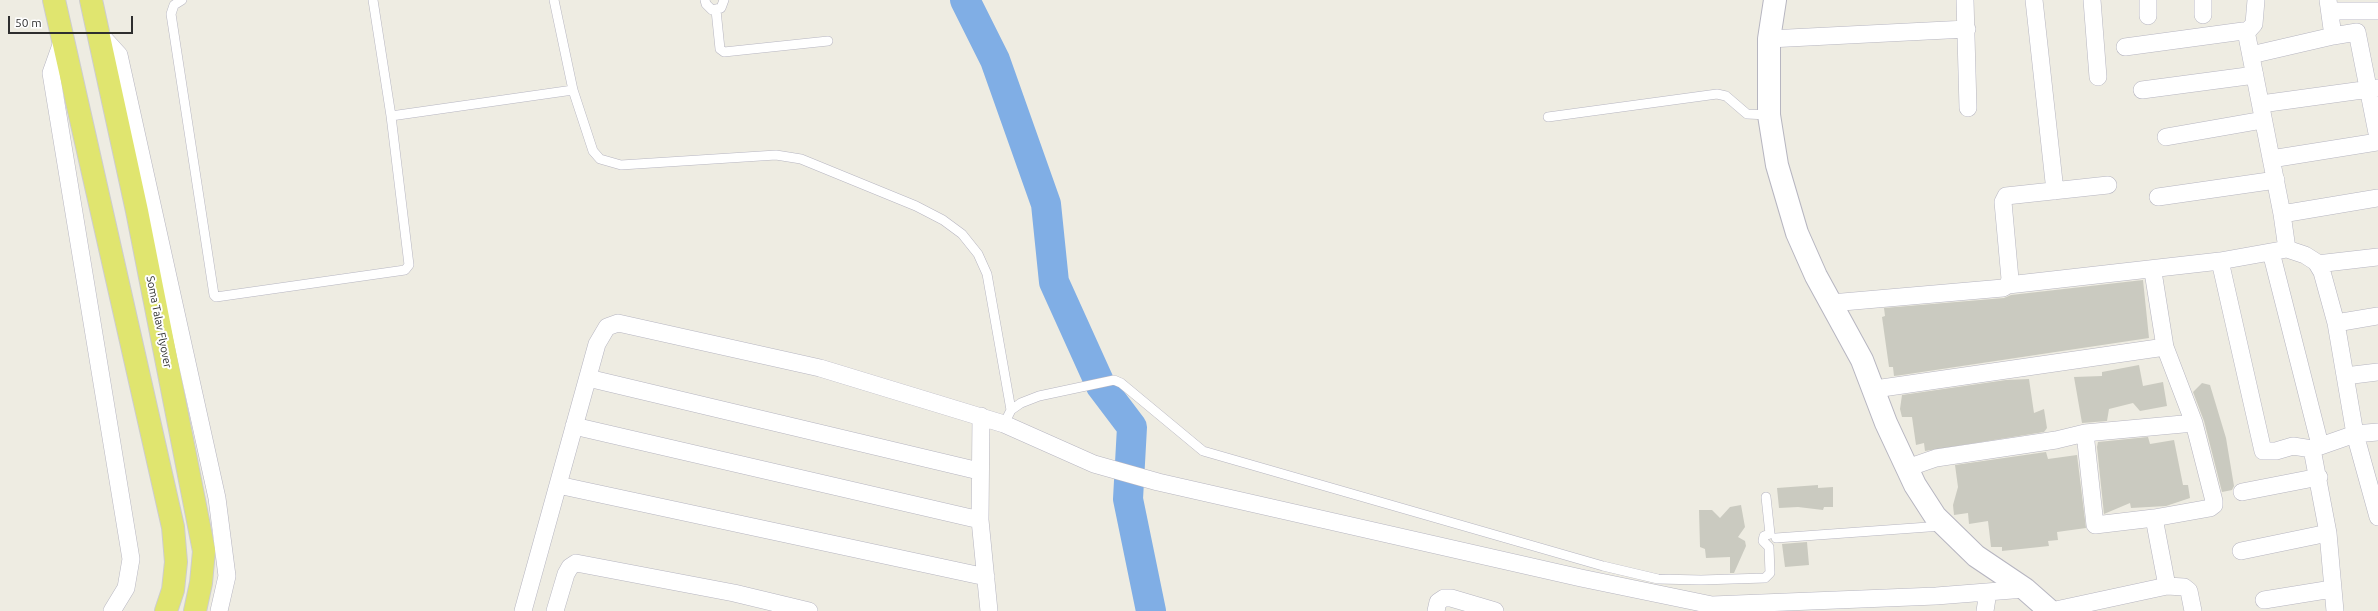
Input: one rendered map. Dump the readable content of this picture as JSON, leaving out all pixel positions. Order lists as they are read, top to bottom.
{
  "streets": {
    "main road": ["Soma Talav Flyover"]
  },
  "scale_bar": "50 m"
}
